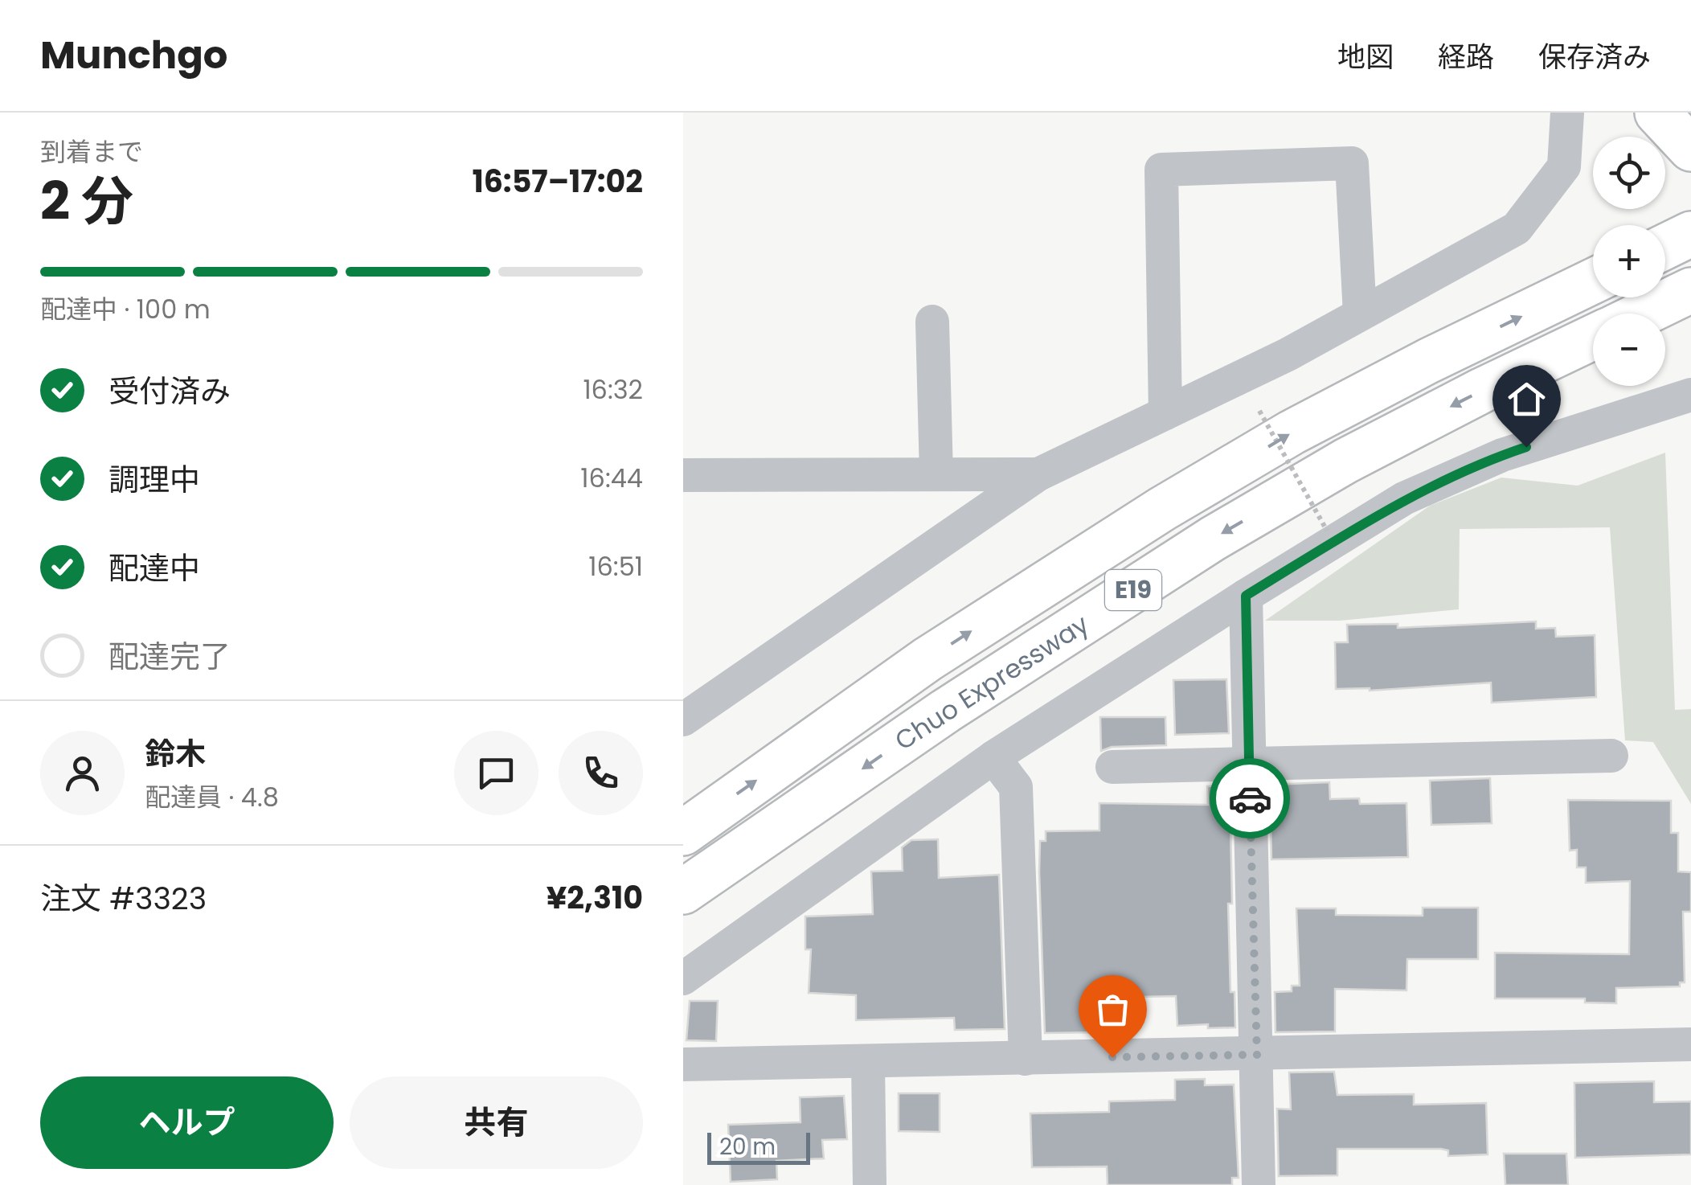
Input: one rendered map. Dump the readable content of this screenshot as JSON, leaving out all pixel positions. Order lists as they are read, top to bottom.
{
  "streets": {
    "main road": ["E19", "Chuo Expressway"]
  },
  "scale_bar": "20 m",
  "page": {
    "header": "Munchgo",
    "nav": ["地図", "経路", "保存済み"],
    "heading": ["2 分", "到着まで", "16:57–17:02"],
    "panel": [
      "鈴木",
      "配達員 · 4.8",
      "注文 #3323",
      "¥2,310"
    ],
    "map_buttons": ["+", "−"],
    "bar": "配達中 · 100 m",
    "list": [
      ["受付済み", "16:32"],
      ["調理中", "16:44"],
      ["配達中", "16:51"],
      "配達完了"
    ],
    "buttons": ["ヘルプ", "共有"],
    "scale": "20 m"
  }
}
